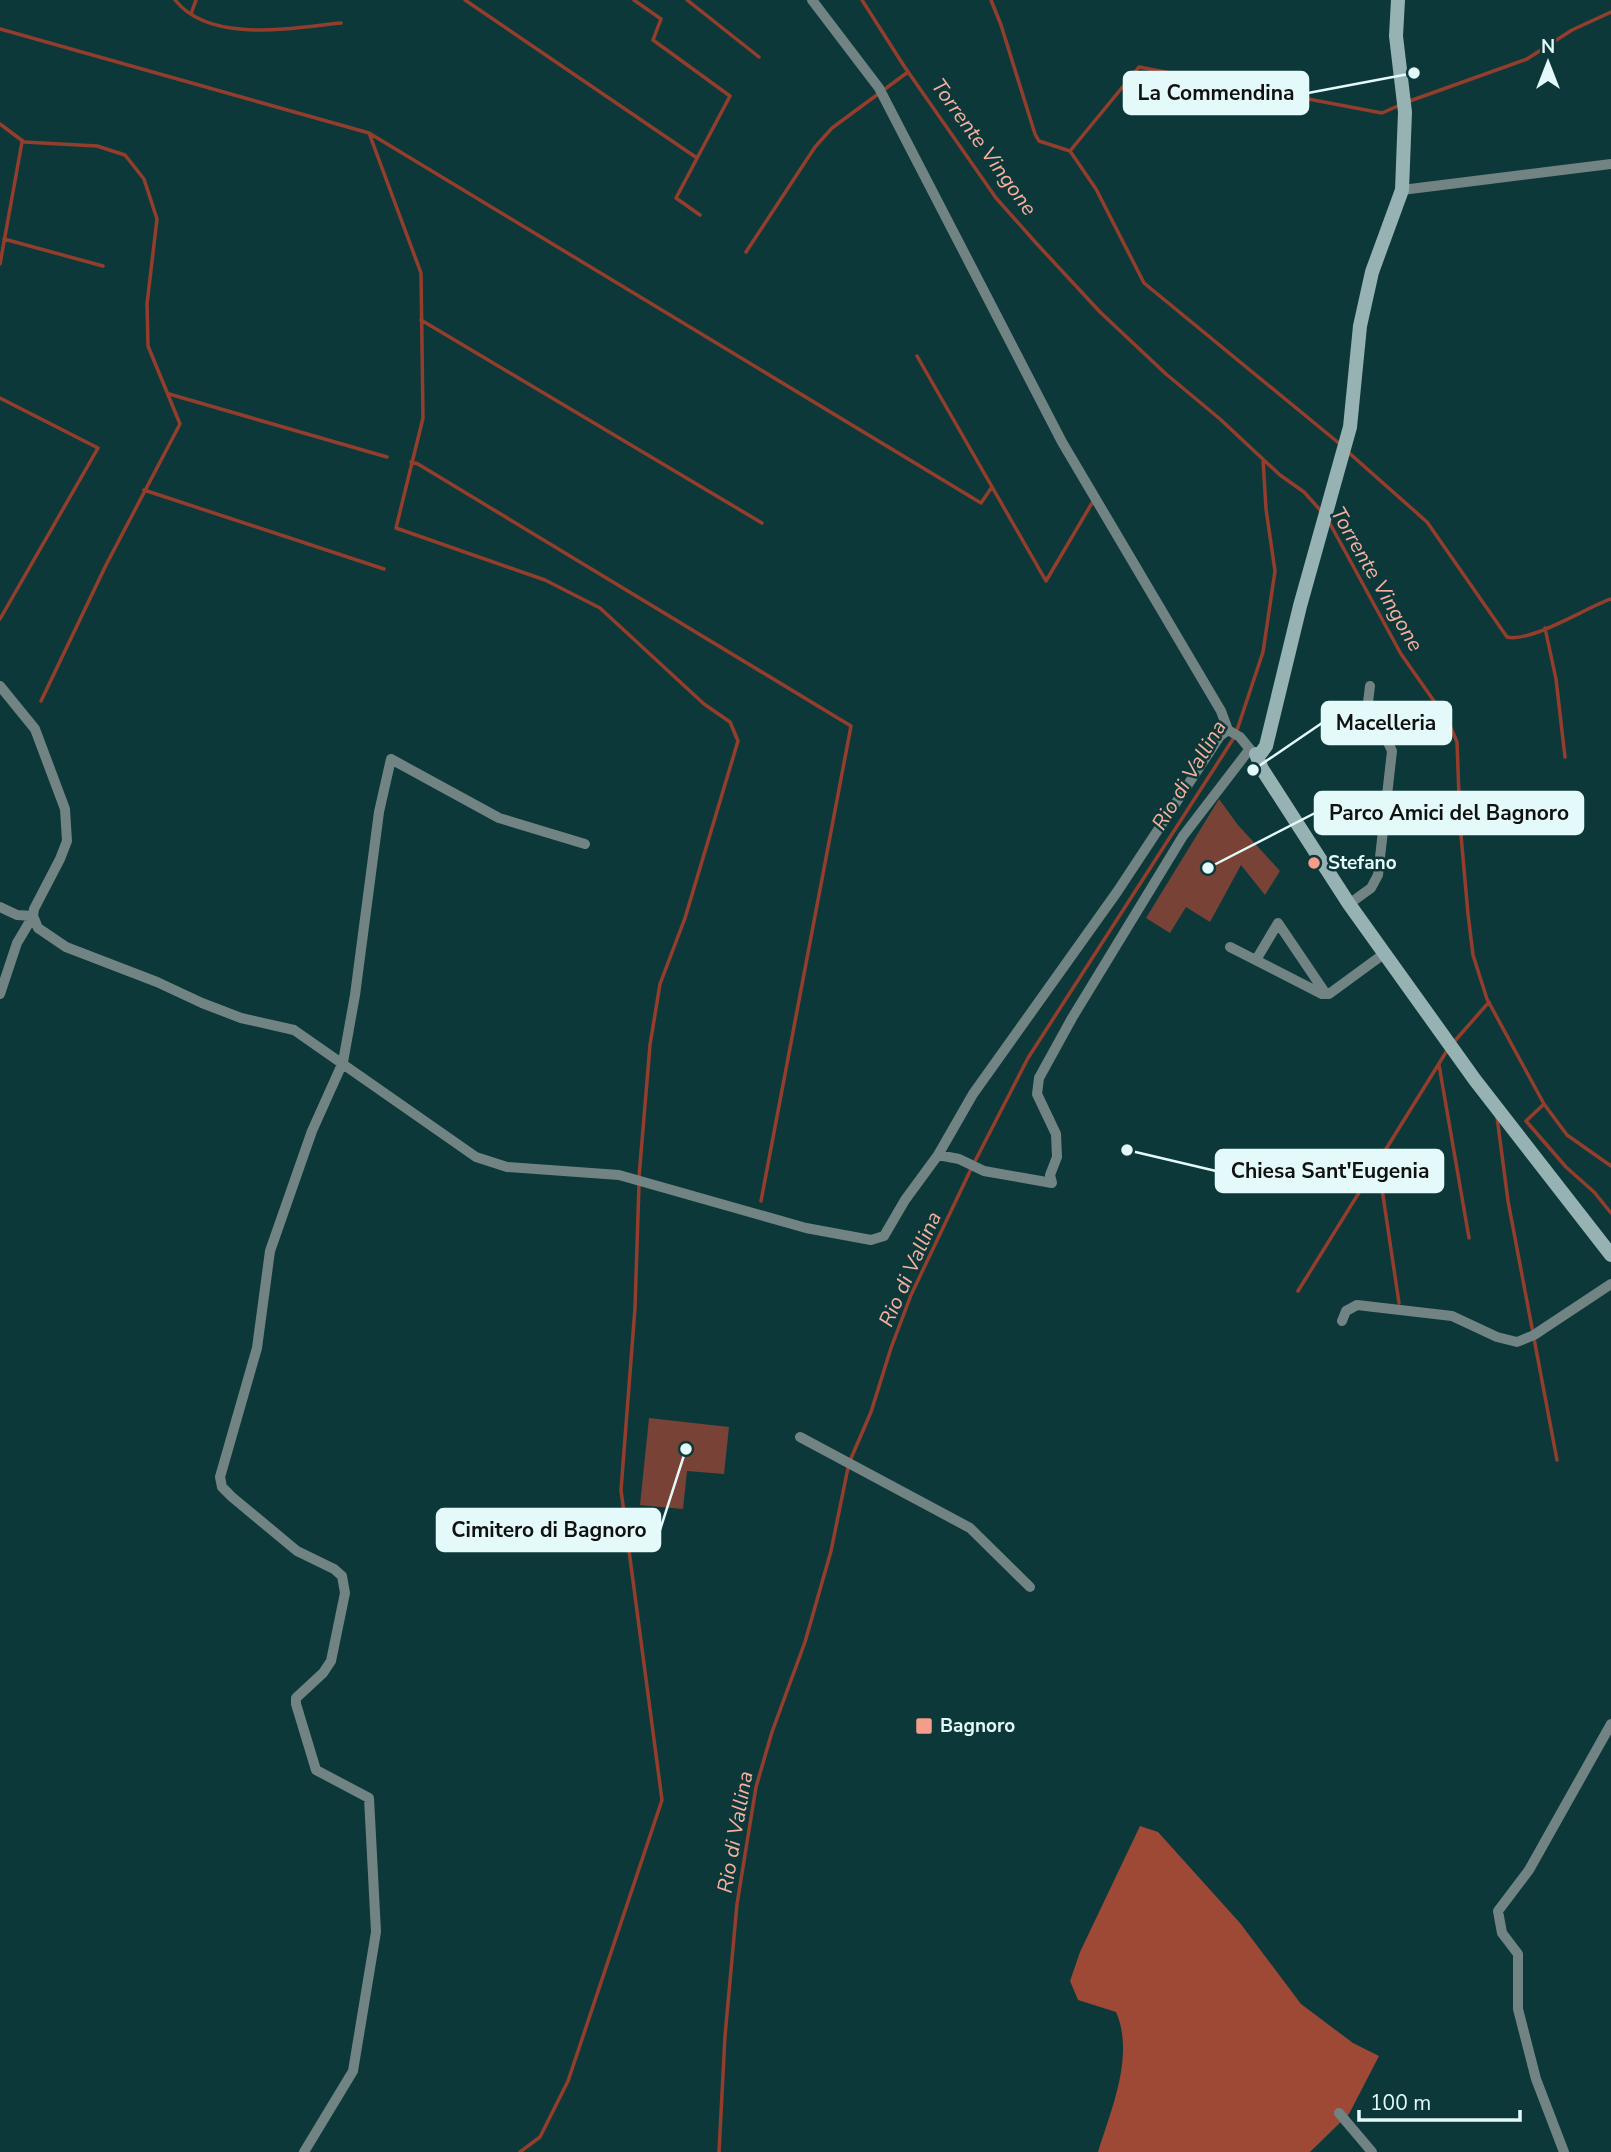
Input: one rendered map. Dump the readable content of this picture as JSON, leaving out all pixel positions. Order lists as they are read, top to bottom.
{
  "water": ["Torrente Vingone", "Rio di Vallina"],
  "places": {
    "other": [
      "La Commendina",
      "Macelleria",
      "Stefano",
      "Parco Amici del Bagnoro",
      "Chiesa Sant'Eugenia",
      "Cimitero di Bagnoro"
    ],
    "transit": ["Bagnoro"]
  },
  "scale_bar": "100 m",
  "north": "top"
}
